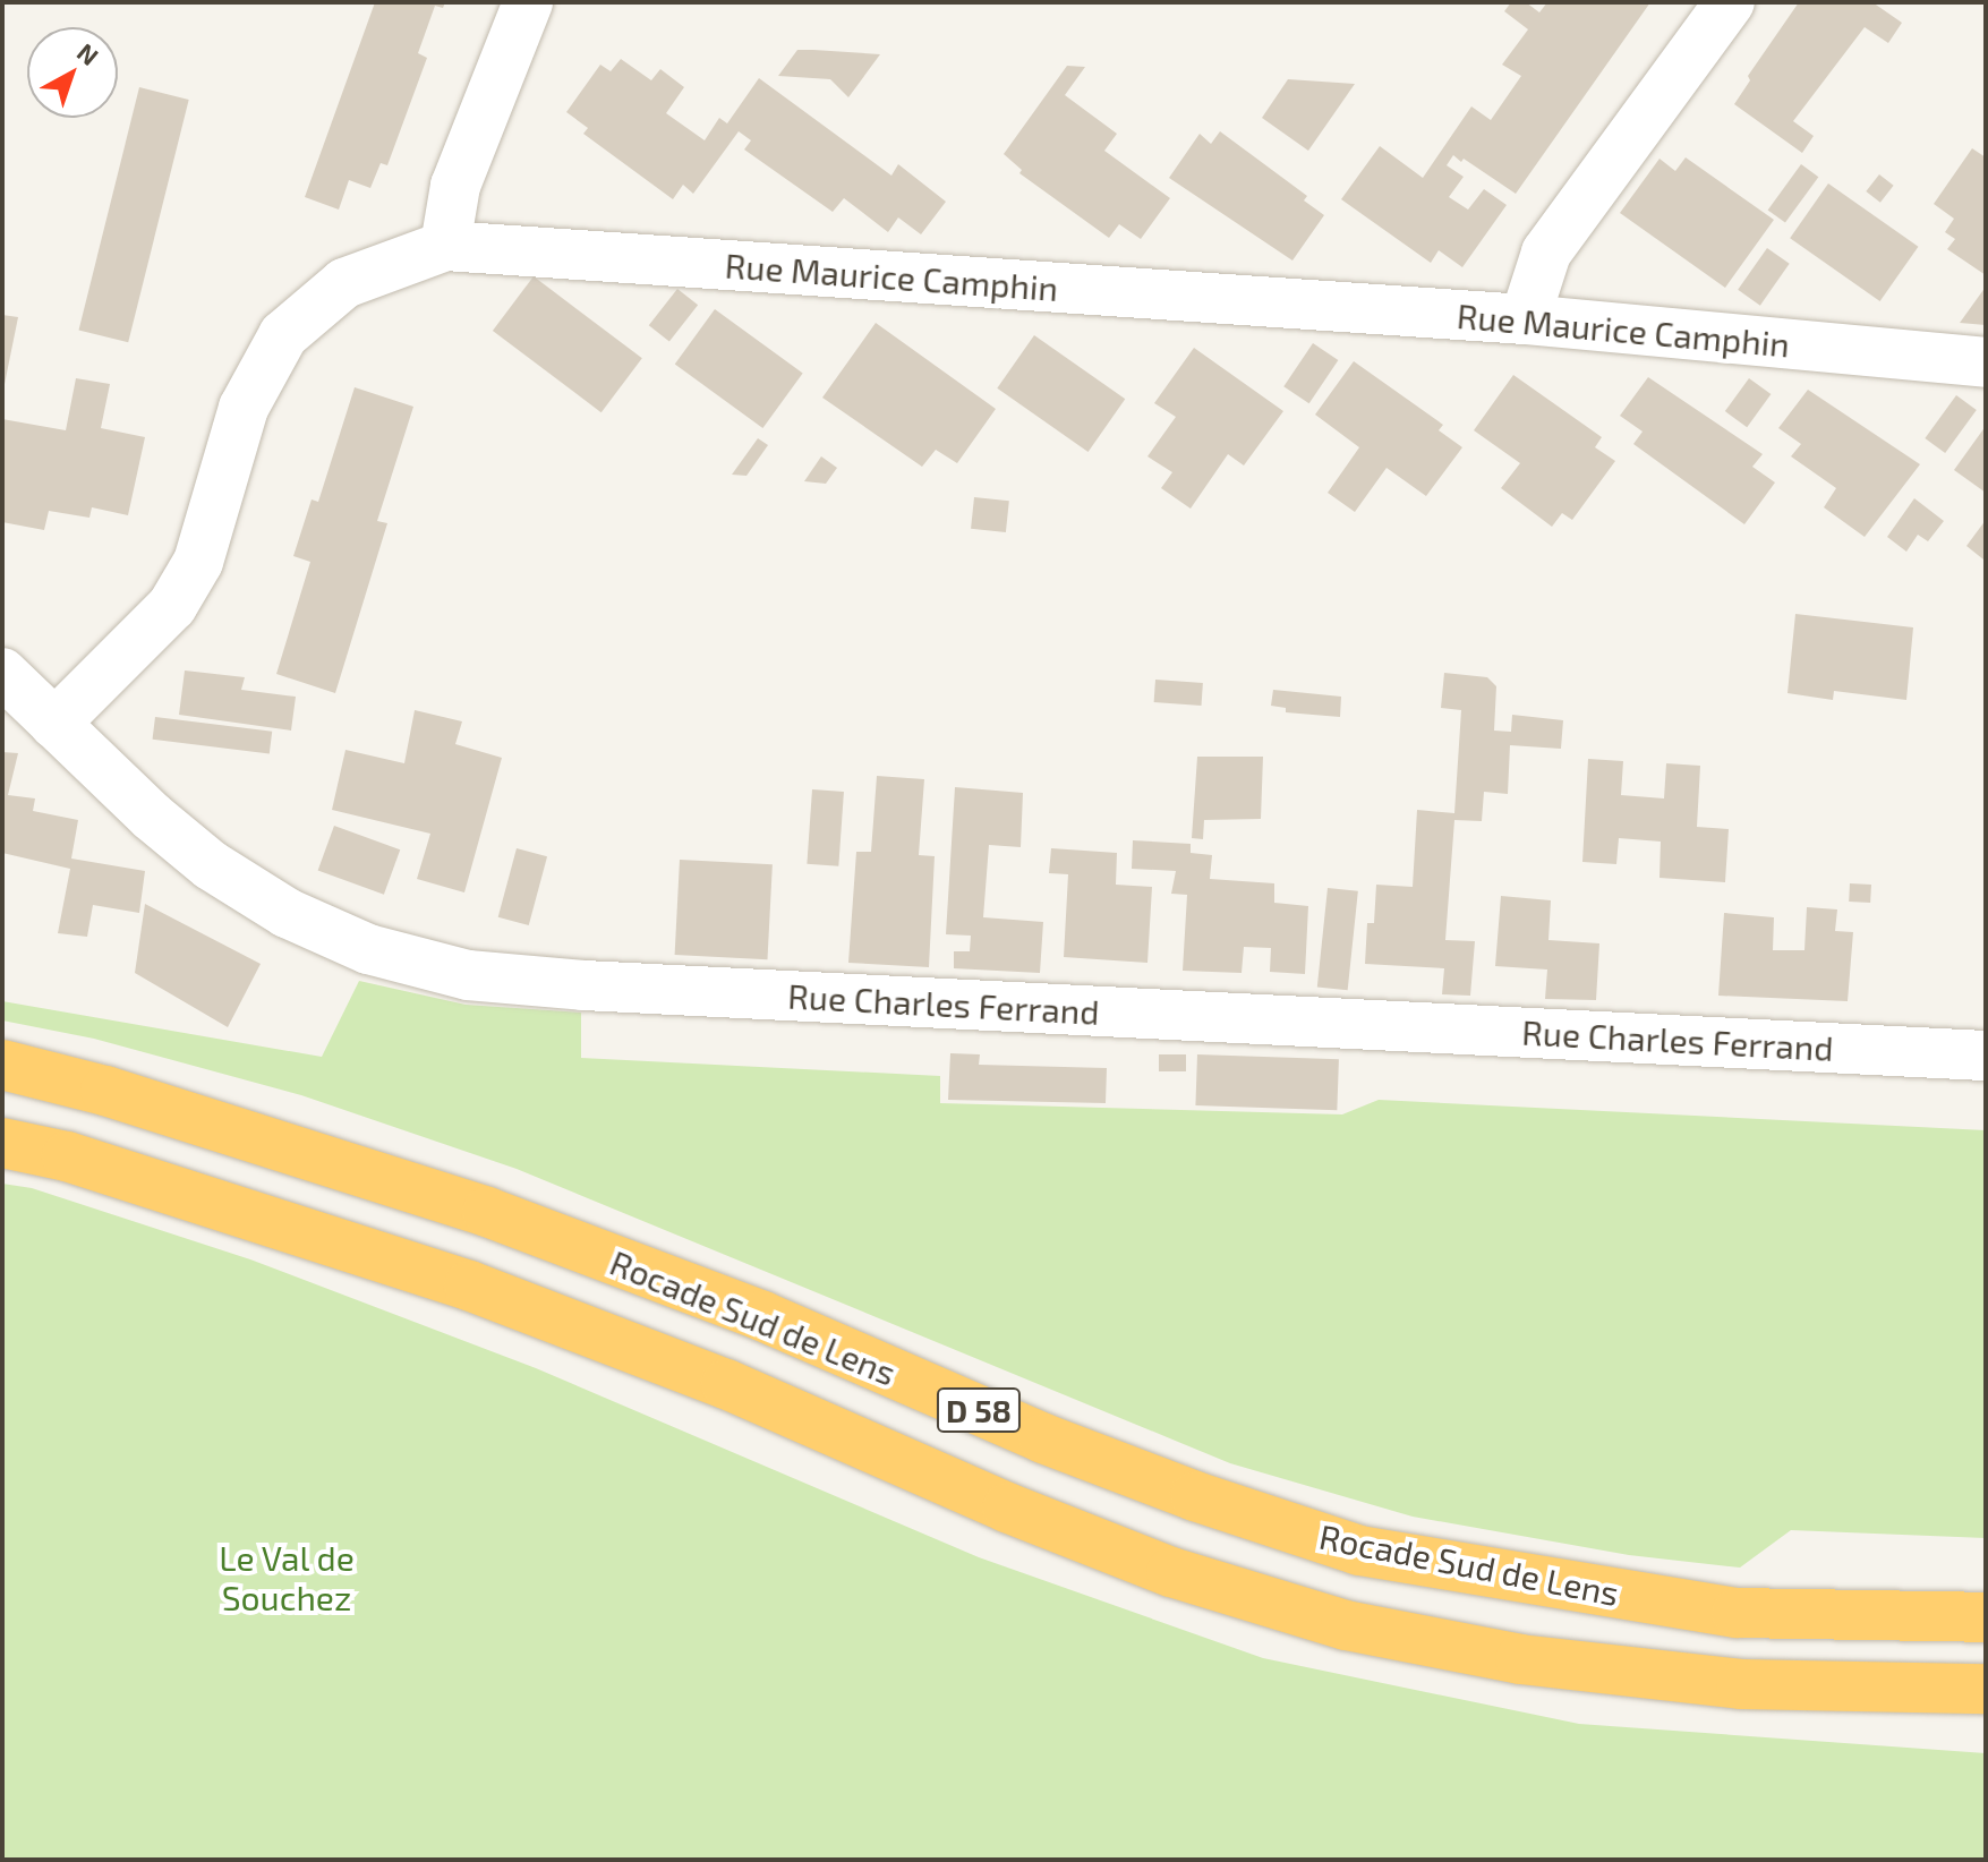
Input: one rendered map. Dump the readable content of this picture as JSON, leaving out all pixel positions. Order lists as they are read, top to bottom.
{
  "streets": {
    "highway": ["Rocade Sud de Lens", "D 58"],
    "street": ["Rue Maurice Camphin", "Rue Charles Ferrand"]
  },
  "crossings": [
    ["Rue Maurice Camphin", "Rue Charles Ferrand"]
  ],
  "parks": ["Le Val de Souchez"],
  "north": "top right"
}
